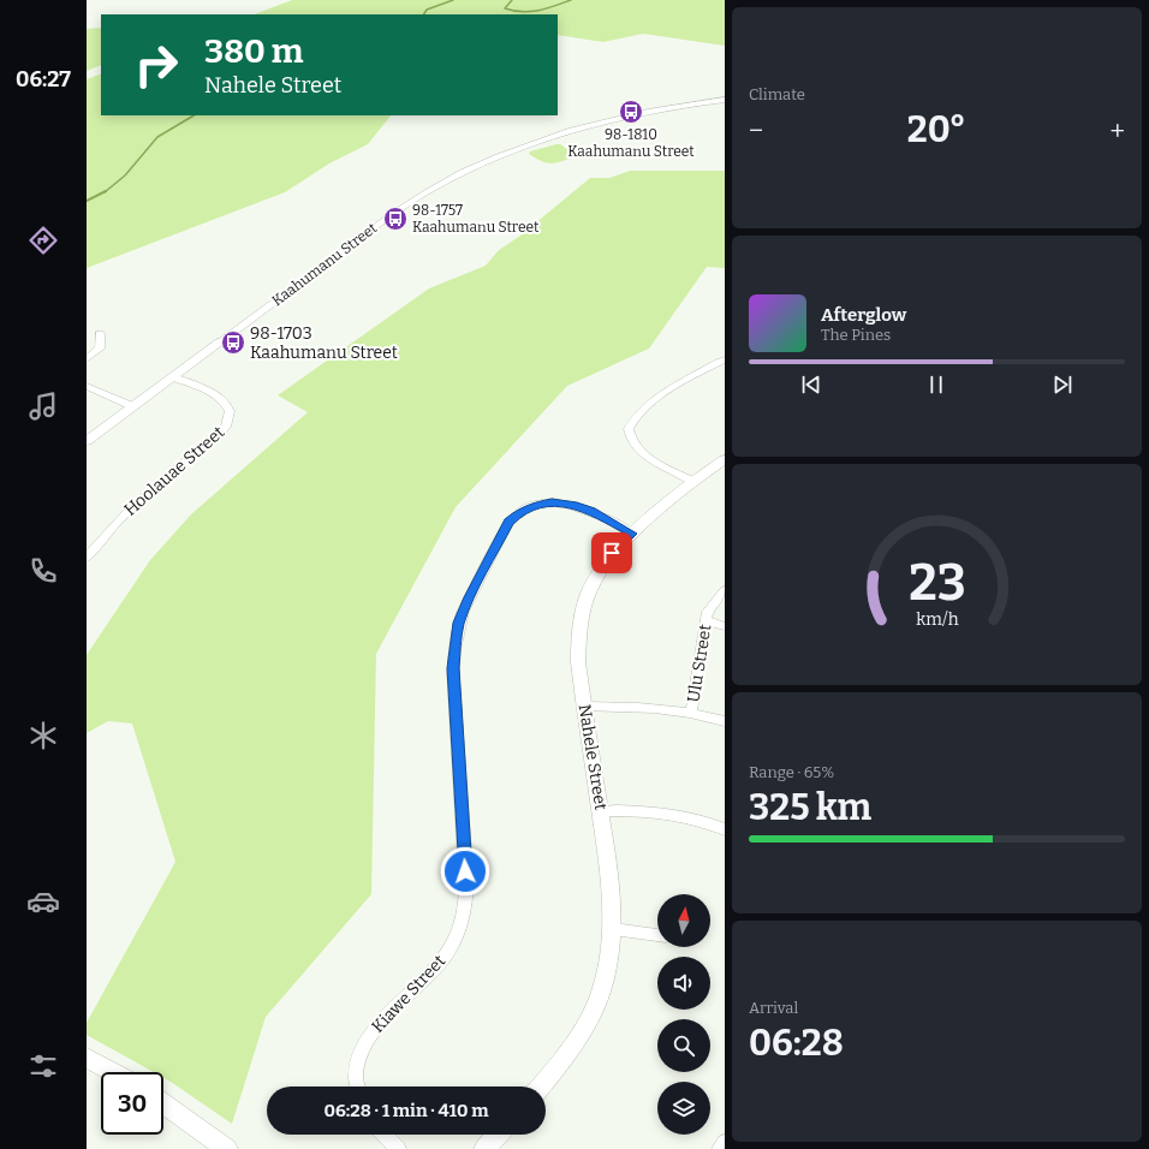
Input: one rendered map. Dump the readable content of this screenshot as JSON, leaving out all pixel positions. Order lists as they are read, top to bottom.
{
  "streets": {
    "street": [
      "Kaahumanu Street",
      "Hoolauae Street",
      "Ulu Street",
      "Nahele Street",
      "Kiawe Street"
    ]
  },
  "crossings": [
    ["Kaahumanu Street", "Hoolauae Street"],
    ["Nahele Street", "Kiawe Street"]
  ],
  "places": {
    "bus stop": ["98-1810 Kaahumanu Street", "98-1757 Kaahumanu Street", "98-1703 Kaahumanu Street"]
  },
  "north": "top",
  "page": {
    "tabs": "06:27",
    "tile": [
      "Climate",
      ["Range · 65%", "325 km"],
      ["Arrival", "06:28"]
    ],
    "turn": ["380 m", "Nahele Street"],
    "heat": ["−", "20°", "+"],
    "song": ["Afterglow", "The Pines"],
    "limit": "30",
    "trip": "06:28 · 1 min · 410 m",
    "gauge": ["23", "km/h"]
  }
}
